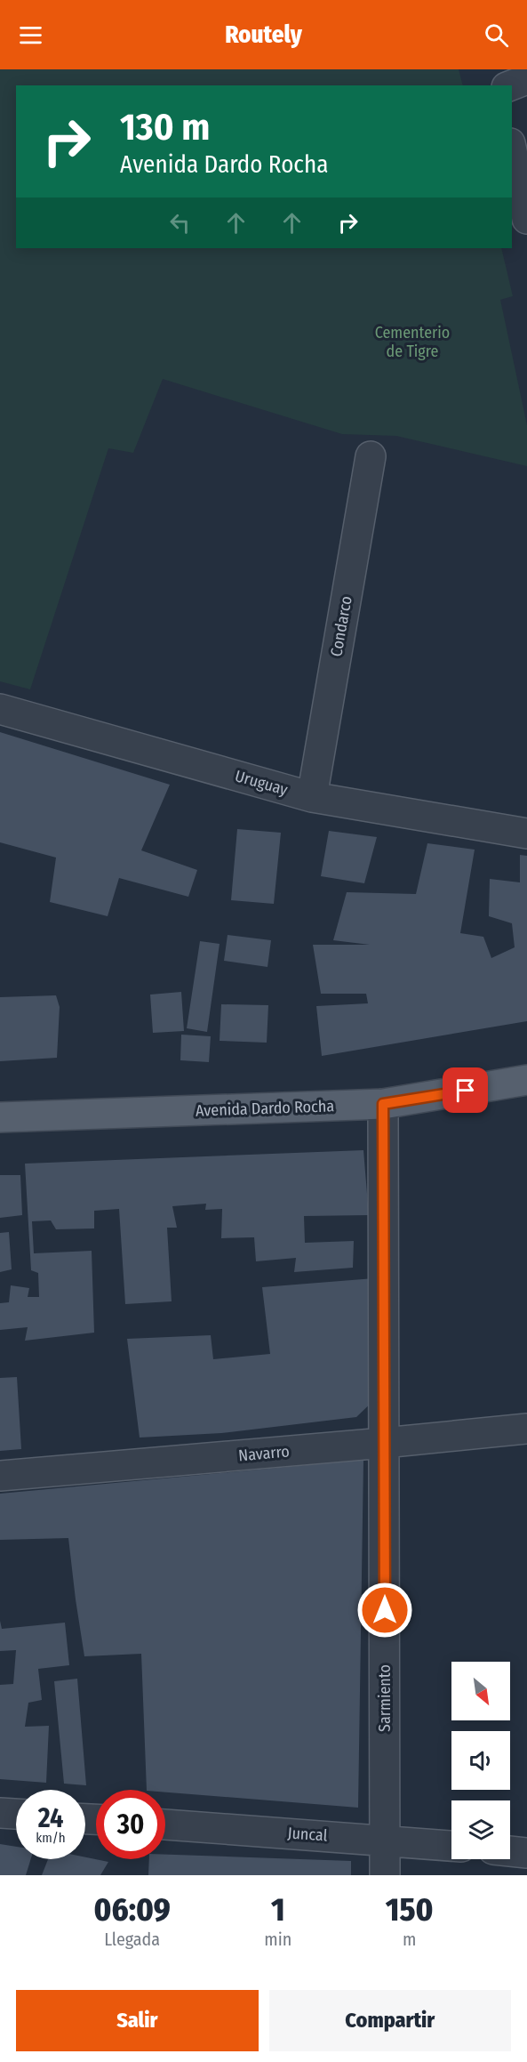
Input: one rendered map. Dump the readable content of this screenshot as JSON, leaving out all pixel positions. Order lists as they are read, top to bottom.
{
  "streets": {
    "main road": ["Avenida Dardo Rocha"],
    "street": [
      "Condarco",
      "Uruguay",
      "Navarro",
      "Sarmiento",
      "Juncal"
    ]
  },
  "crossings": [
    ["Condarco", "Uruguay"],
    ["Avenida Dardo Rocha", "Sarmiento"],
    ["Navarro", "Sarmiento"],
    ["Sarmiento", "Juncal"]
  ],
  "parks": ["Cementerio de Tigre"],
  "north": "bottom right",
  "page": {
    "header": "Routely",
    "turn": ["130 m", "Avenida Dardo Rocha"],
    "speed": "24 km/h",
    "limit": "30",
    "eta": [
      "06:09",
      "Llegada",
      "1",
      "min",
      "150",
      "m"
    ],
    "buttons": ["Salir", "Compartir"]
  }
}
